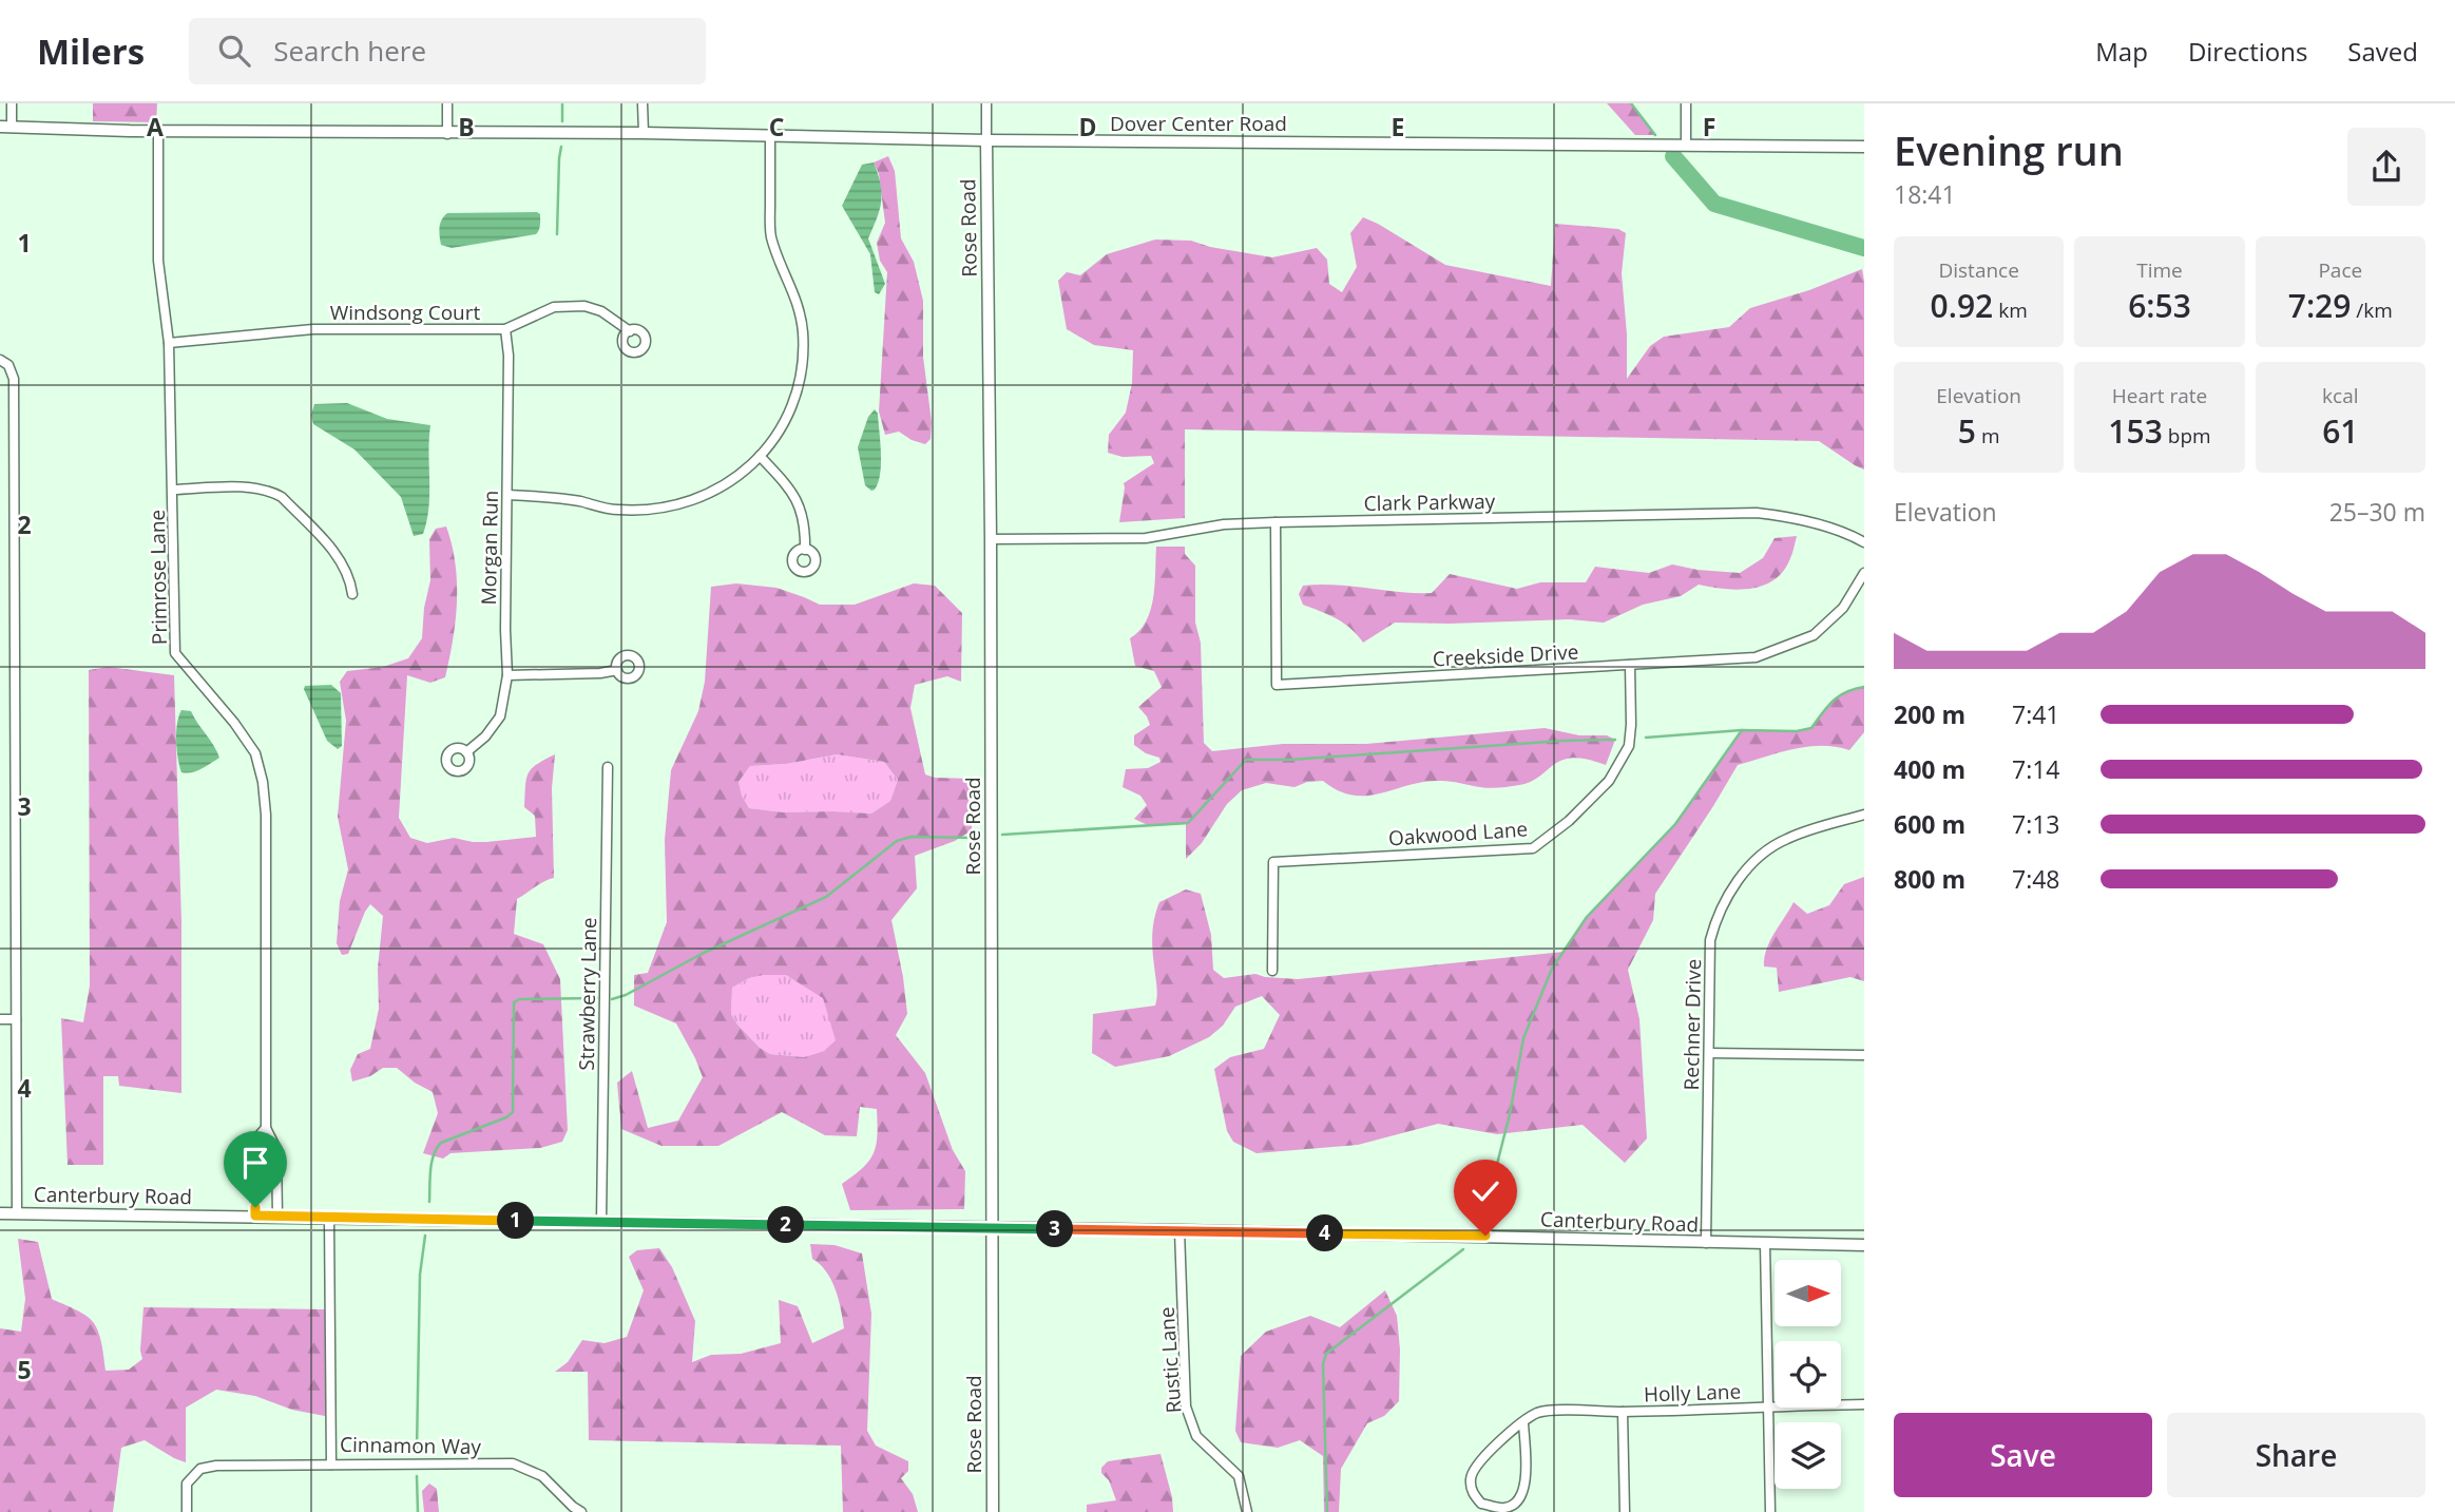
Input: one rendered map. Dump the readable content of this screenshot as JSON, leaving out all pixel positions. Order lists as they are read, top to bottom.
{
  "streets": {
    "street": [
      "Dover Center Road",
      "Rose Road",
      "Windsong Court",
      "Clark Parkway",
      "Morgan Run",
      "Primrose Lane",
      "Creekside Drive",
      "Oakwood Lane",
      "Strawberry Lane",
      "Rechner Drive",
      "Canterbury Road",
      "Rustic Lane",
      "Holly Lane",
      "Cinnamon Way"
    ]
  },
  "crossings": [
    ["Dover Center Road", "Rose Road"],
    ["Dover Center Road", "Primrose Lane"],
    ["Rose Road", "Clark Parkway"],
    ["Rose Road", "Canterbury Road"],
    ["Windsong Court", "Morgan Run"],
    ["Windsong Court", "Primrose Lane"],
    ["Clark Parkway", "Creekside Drive"],
    ["Primrose Lane", "Canterbury Road"],
    ["Creekside Drive", "Oakwood Lane"],
    ["Strawberry Lane", "Canterbury Road"],
    ["Rechner Drive", "Canterbury Road"],
    ["Canterbury Road", "Rustic Lane"],
    ["Canterbury Road", "Cinnamon Way"]
  ],
  "north": "right",
  "page": {
    "header": "Milers",
    "search": "Search here",
    "nav": ["Map", "Directions", "Saved"],
    "heading": ["Evening run", "18:41"],
    "stats": [
      ["Distance", "0.92 km"],
      ["Time", "6:53"],
      ["Pace", "7:29 /km"],
      ["Elevation", "5 m"],
      ["Heart rate", "153 bpm"],
      ["kcal", "61"]
    ],
    "chart": ["Elevation", "25–30 m"],
    "list": [
      {
        "name": "200 m",
        "note": "7:41"
      },
      {
        "name": "400 m",
        "note": "7:14"
      },
      {
        "name": "600 m",
        "note": "7:13"
      },
      {
        "name": "800 m",
        "note": "7:48"
      }
    ],
    "pins": [
      "1",
      "2",
      "3",
      "4"
    ],
    "buttons": ["Save", "Share"]
  },
  "grid": {
    "columns": [
      "A",
      "B",
      "C",
      "D",
      "E",
      "F"
    ],
    "rows": [
      "1",
      "2",
      "3",
      "4",
      "5"
    ]
  }
}
